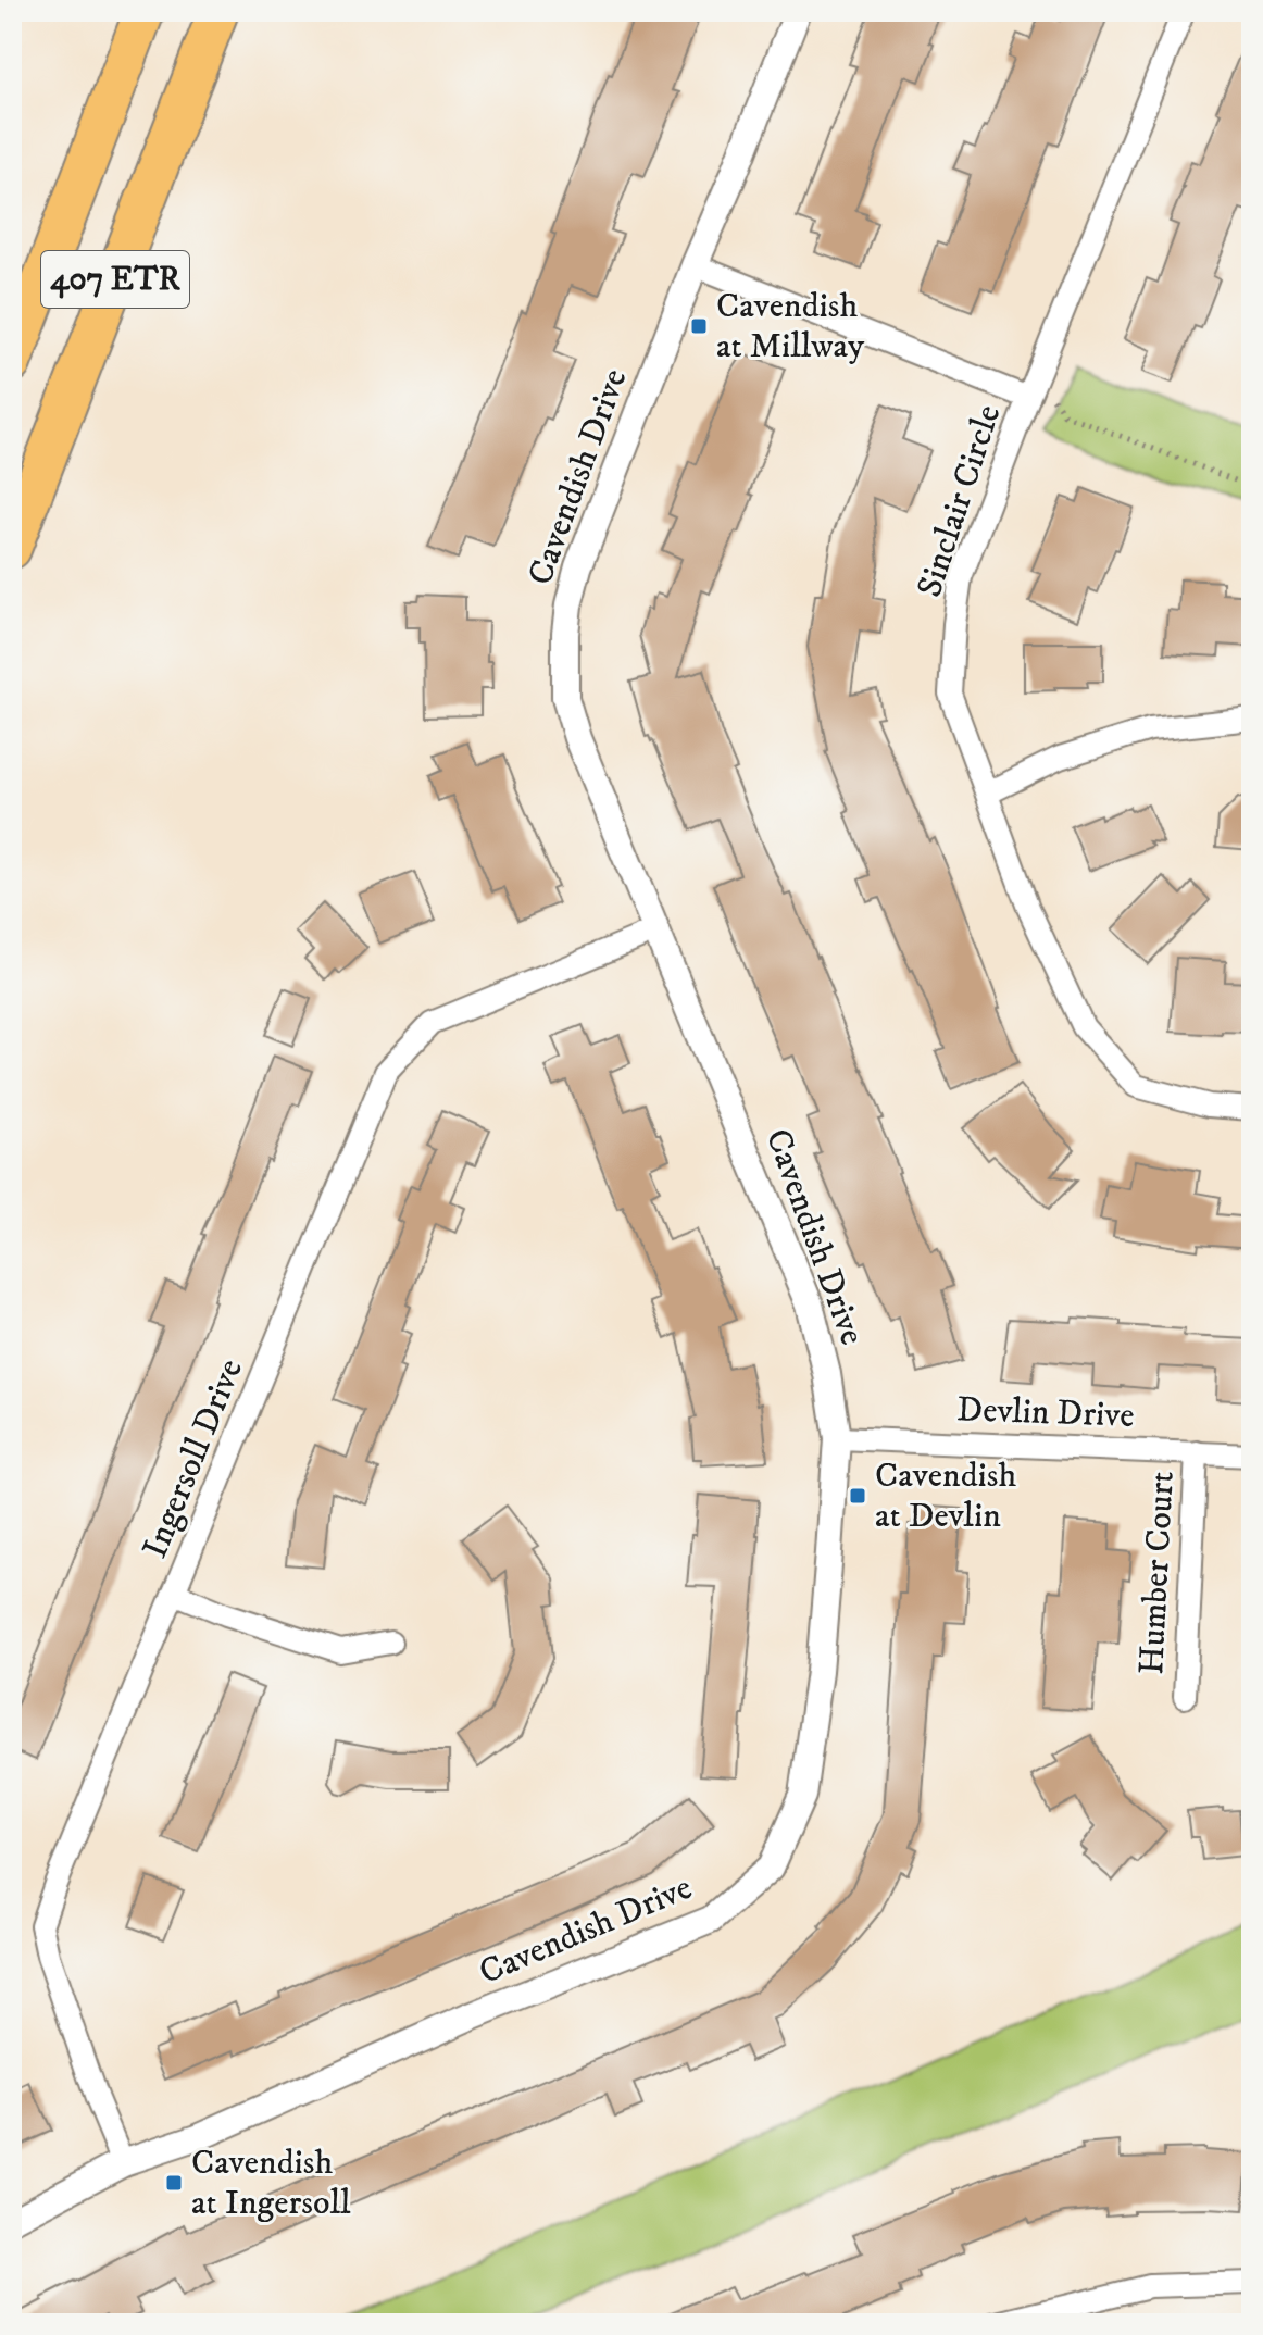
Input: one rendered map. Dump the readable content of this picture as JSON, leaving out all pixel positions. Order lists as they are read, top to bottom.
{
  "streets": {
    "highway": ["407 ETR"],
    "street": [
      "Cavendish Drive",
      "Sinclair Circle",
      "Devlin Drive",
      "Ingersoll Drive",
      "Humber Court"
    ]
  },
  "crossings": [
    ["Cavendish Drive", "Devlin Drive"],
    ["Cavendish Drive", "Ingersoll Drive"],
    ["Devlin Drive", "Humber Court"]
  ],
  "places": {
    "transit": ["Cavendish at Millway", "Cavendish at Devlin", "Cavendish at Ingersoll"]
  }
}
